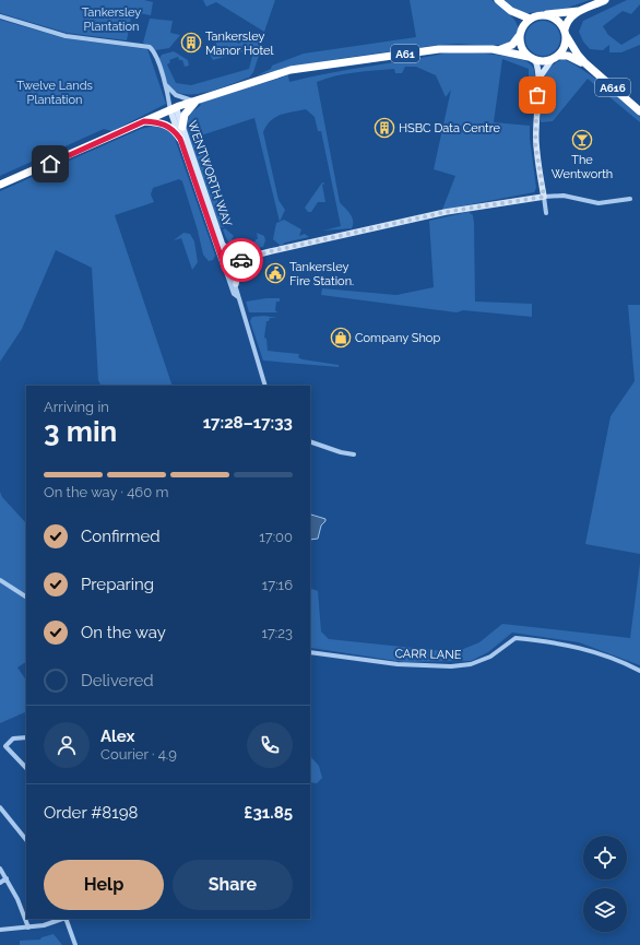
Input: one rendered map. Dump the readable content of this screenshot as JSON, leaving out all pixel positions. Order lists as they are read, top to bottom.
{
  "streets": {
    "highway": ["A61", "A616"],
    "street": ["WENTWORTH WAY", "CARR LANE"]
  },
  "crossings": [
    ["A61", "A616"],
    ["A61", "WENTWORTH WAY"]
  ],
  "parks": ["Tankersley Plantation", "Twelve Lands Plantation"],
  "places": {
    "building": ["Tankersley Manor Hotel", "HSBC Data Centre"],
    "bar": ["The Wentworth"],
    "public building": ["Tankersley Fire Station."],
    "shop": ["Company Shop"]
  },
  "page": {
    "heading": ["3 min", "Arriving in", "17:28–17:33"],
    "panel": [
      "Alex",
      "Courier · 4.9",
      "Order #8198",
      "£31.85"
    ],
    "bar": "On the way · 460 m",
    "list": [
      ["Confirmed", "17:00"],
      ["Preparing", "17:16"],
      ["On the way", "17:23"],
      "Delivered"
    ],
    "buttons": ["Help", "Share"]
  }
}
